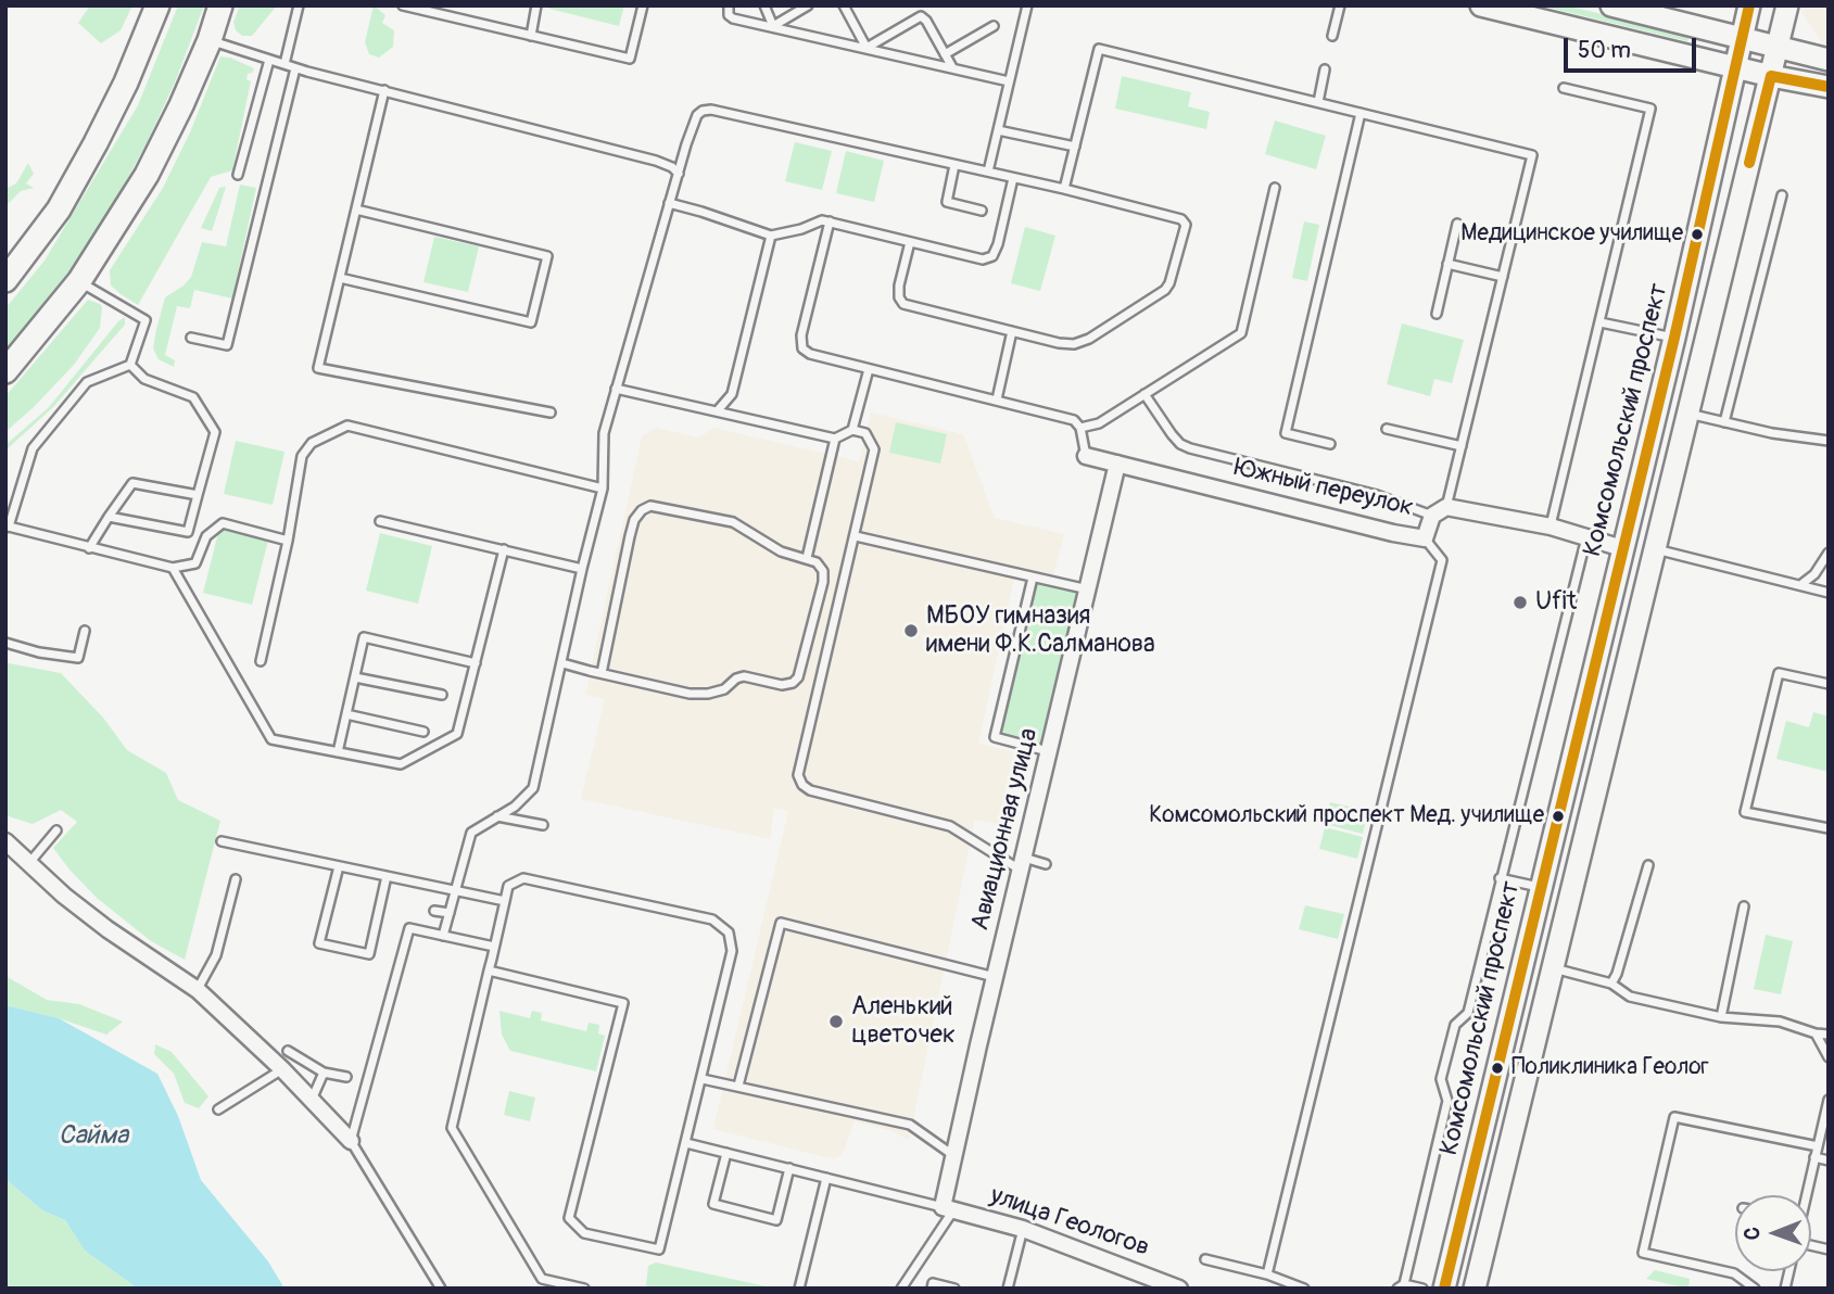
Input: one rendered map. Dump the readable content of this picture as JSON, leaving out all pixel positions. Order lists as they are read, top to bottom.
{
  "streets": {
    "main road": ["Комсомольский проспект"],
    "street": ["Южный переулок", "Авиационная улица", "улица Геологов"]
  },
  "crossings": [
    ["Комсомольский проспект", "Южный переулок"],
    ["Южный переулок", "Авиационная улица"],
    ["Авиационная улица", "улица Геологов"]
  ],
  "water": ["Сайма"],
  "places": [
    "Медицинское училище",
    "Ufit",
    "МБОУ гимназия имени Ф.К.Салманова",
    "Комсомольский проспект Мед. училище",
    "Аленький цветочек",
    "Поликлиника Геолог"
  ],
  "scale_bar": "50 m",
  "north": "left"
}
